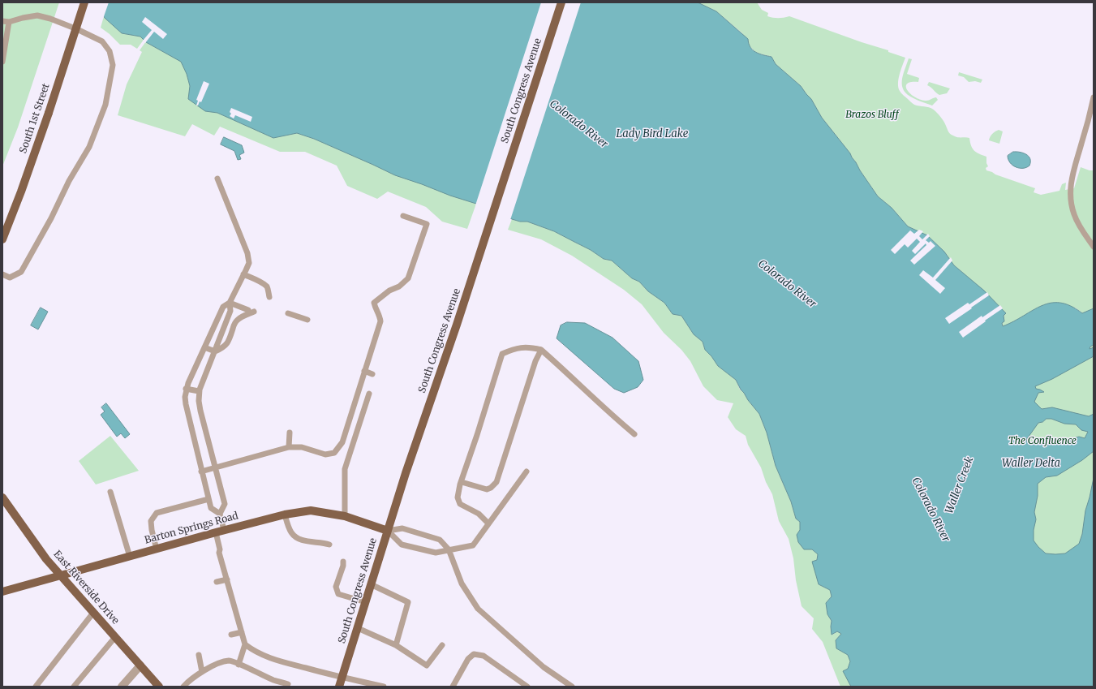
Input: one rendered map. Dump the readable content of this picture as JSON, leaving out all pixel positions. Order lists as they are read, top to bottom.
{
  "streets": {
    "main road": [
      "South Congress Avenue",
      "South 1st Street",
      "Barton Springs Road",
      "East Riverside Drive"
    ]
  },
  "crossings": [
    ["South Congress Avenue", "Barton Springs Road"],
    ["Barton Springs Road", "East Riverside Drive"]
  ],
  "water": [
    "Colorado River",
    "Lady Bird Lake",
    "Waller Delta",
    "Waller Creek"
  ],
  "parks": ["Brazos Bluff", "The Confluence"]
}
